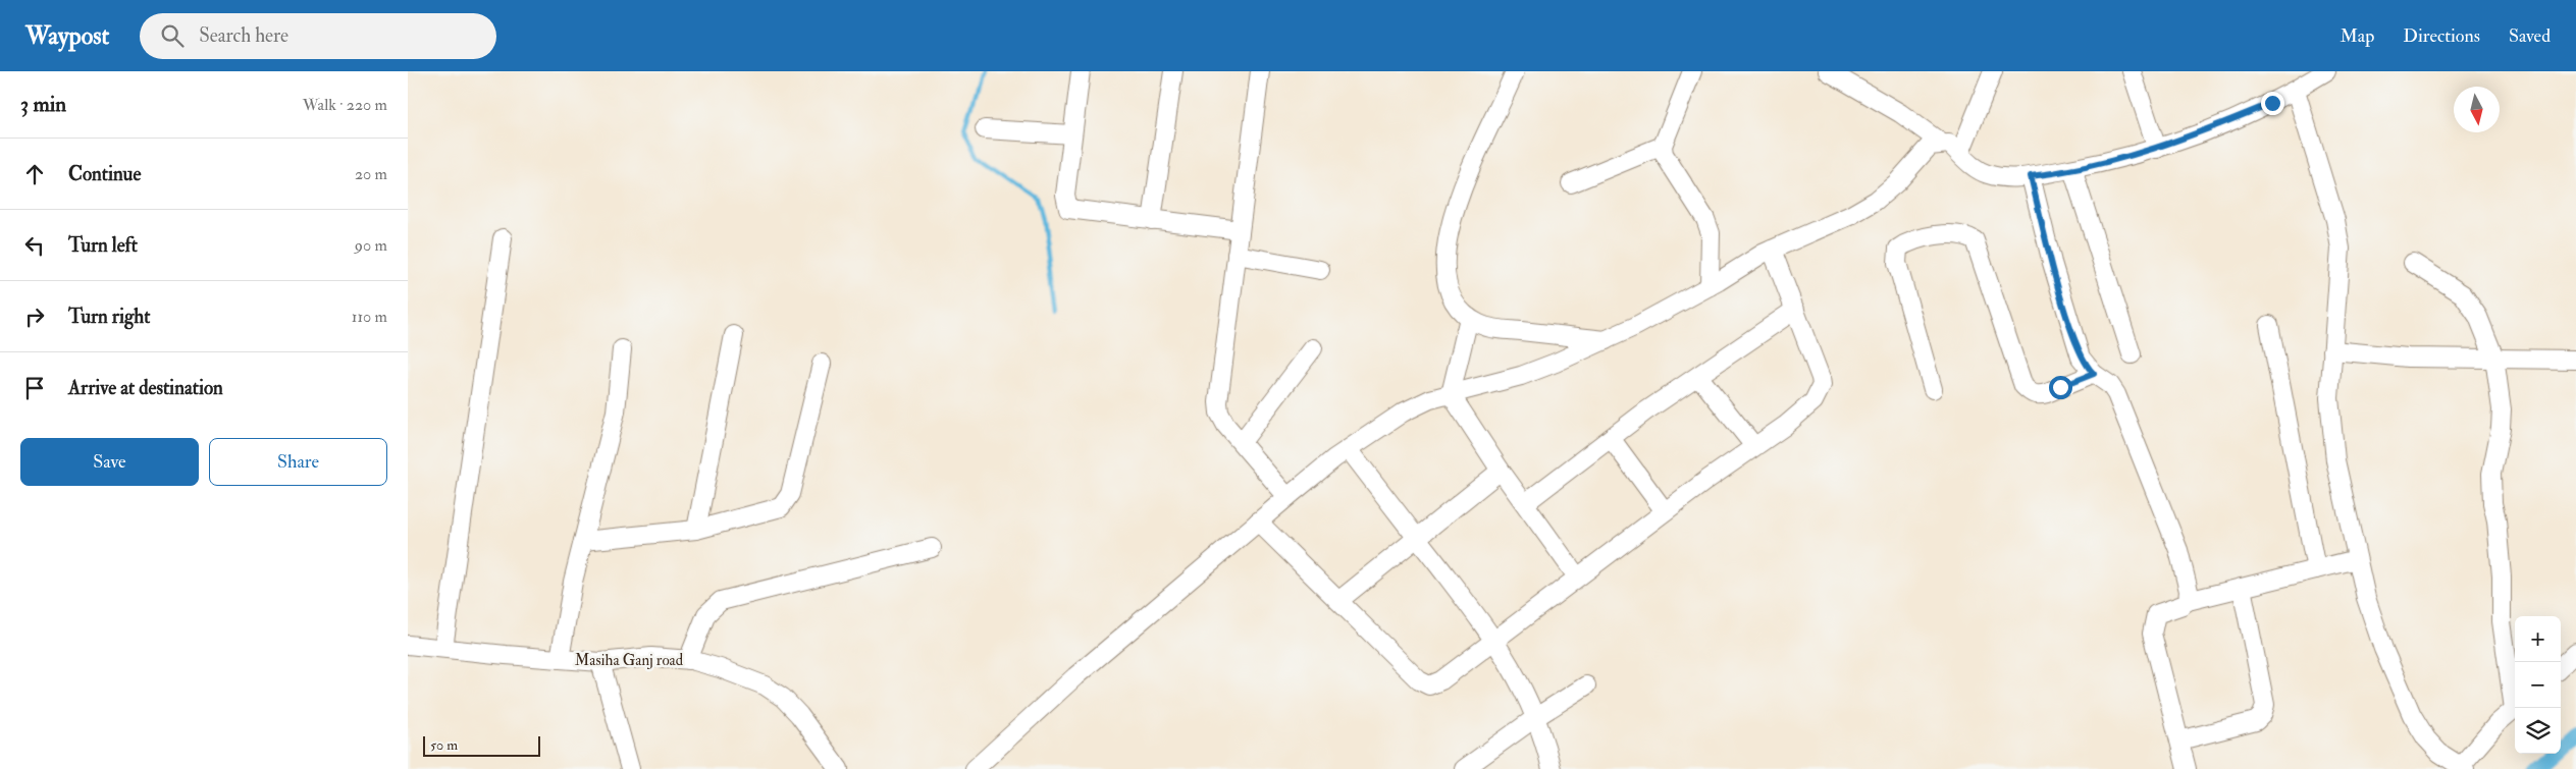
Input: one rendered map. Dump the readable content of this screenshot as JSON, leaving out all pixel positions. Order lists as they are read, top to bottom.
{
  "streets": {
    "street": ["Masiha Ganj road"]
  },
  "scale_bar": "50 m",
  "north": "bottom",
  "page": {
    "header": "Waypost",
    "search": "Search here",
    "nav": ["Map", "Directions", "Saved"],
    "heading": ["3 min", "Walk · 220 m"],
    "list": [
      ["Continue", "20 m"],
      ["Turn left", "90 m"],
      ["Turn right", "110 m"],
      "Arrive at destination"
    ],
    "buttons": ["Save", "Share"],
    "map_buttons": ["+", "−"],
    "scale": "50 m"
  }
}
